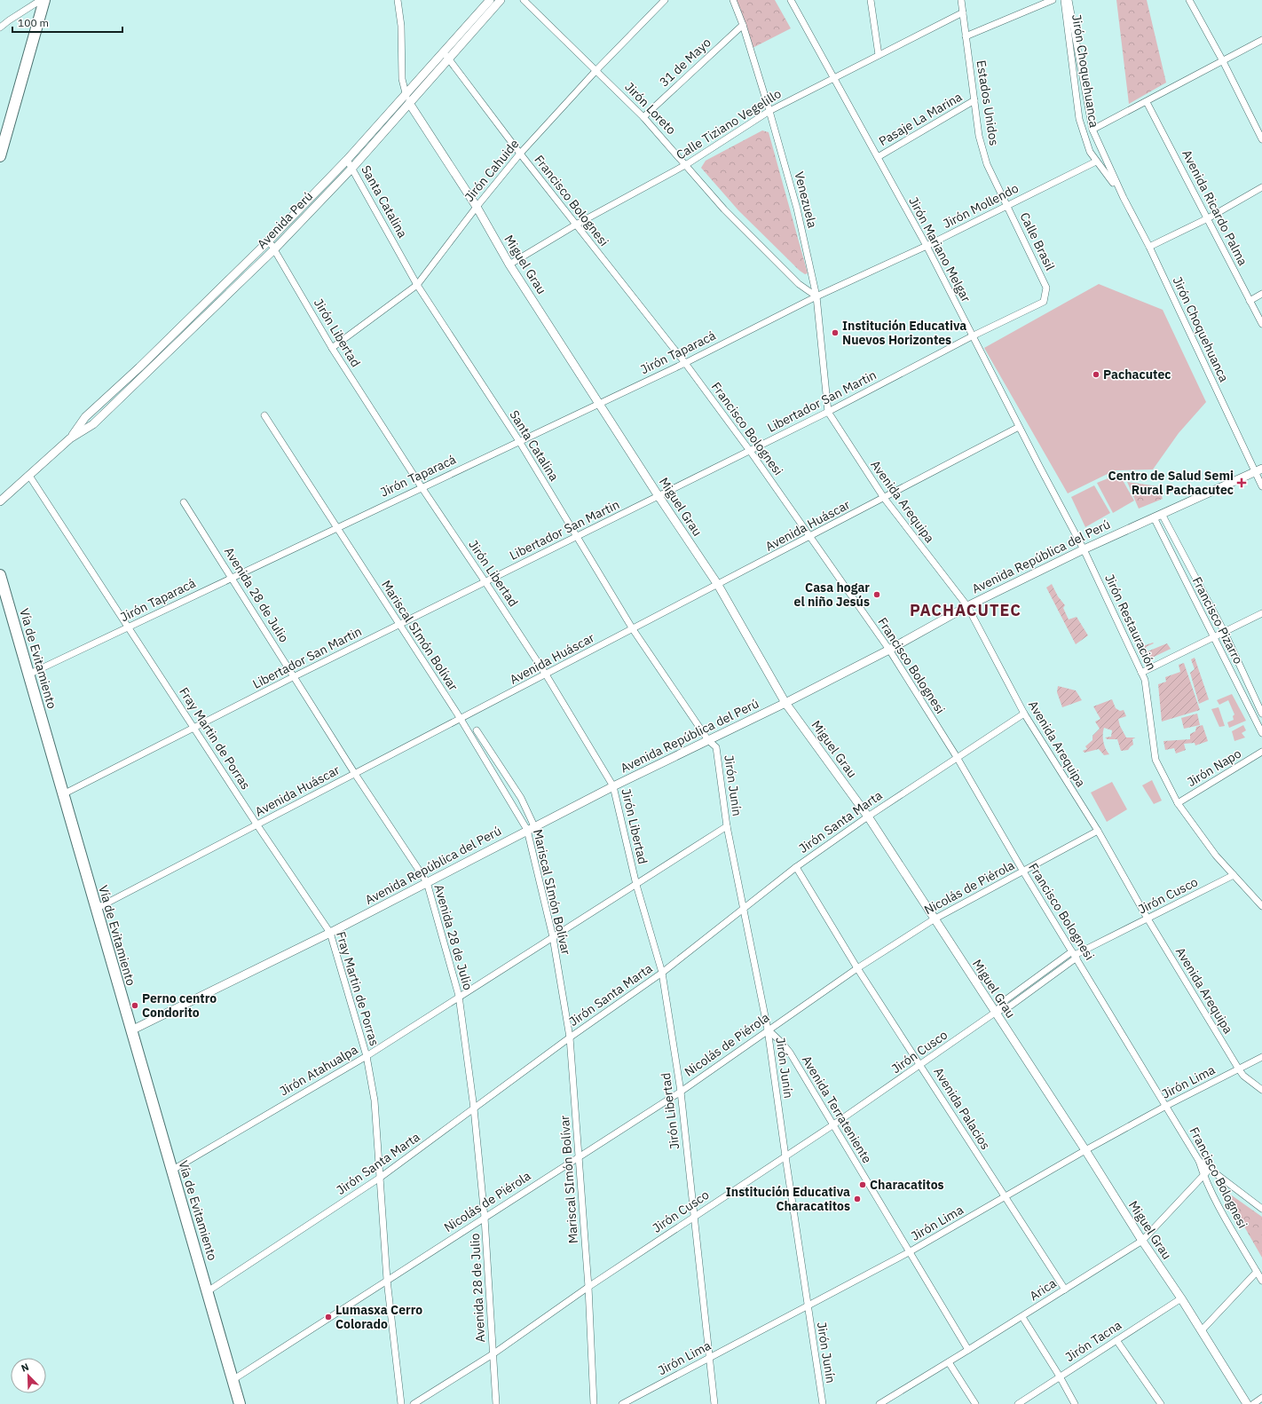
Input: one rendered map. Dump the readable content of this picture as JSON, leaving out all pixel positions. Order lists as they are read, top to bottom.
{
  "streets": {
    "highway": ["Vía de Evitamiento"],
    "street": [
      "31 de Mayo",
      "Jirón Choquehuanca",
      "Estados Unidos",
      "Jirón Loreto",
      "Pasaje La Marina",
      "Calle Tiziano Vegelillo",
      "Jirón Cahuide",
      "Venezuela",
      "Francisco Bolognesi",
      "Santa Catalina",
      "Jirón Mollendo",
      "Avenida Ricardo Palma",
      "Avenida Perú",
      "Calle Brasil",
      "Jirón Mariano Melgar",
      "Miguel Grau",
      "Jirón Libertad",
      "Jirón Taparacá",
      "Libertador San Martin",
      "Avenida Arequipa",
      "Avenida Huáscar",
      "Avenida República del Perú",
      "Avenida 28 de Julio",
      "Francisco Pizarro",
      "Jirón Restauración",
      "Mariscal SImón Bolívar",
      "Fray Martin de Porras",
      "Jirón Napo",
      "Jirón Junín",
      "Jirón Santa Marta",
      "Nicolás de Piérola",
      "Jirón Cusco",
      "Jirón Atahualpa",
      "Jirón Lima",
      "Avenida Palacios",
      "Avenida Terrateniente",
      "Arica",
      "Jirón Tacna"
    ]
  },
  "crossings": [
    ["31 de Mayo", "Jirón Loreto"],
    ["31 de Mayo", "Venezuela"],
    ["Jirón Choquehuanca", "Jirón Mollendo"],
    ["Jirón Choquehuanca", "Avenida República del Perú"],
    ["Estados Unidos", "Pasaje La Marina"],
    ["Estados Unidos", "Calle Tiziano Vegelillo"],
    ["Estados Unidos", "Jirón Mollendo"],
    ["Estados Unidos", "Calle Brasil"],
    ["Jirón Loreto", "Calle Tiziano Vegelillo"],
    ["Jirón Loreto", "Jirón Cahuide"],
    ["Jirón Loreto", "Venezuela"],
    ["Jirón Loreto", "Jirón Mollendo"],
    ["Jirón Loreto", "Jirón Taparacá"],
    ["Pasaje La Marina", "Jirón Mariano Melgar"],
    ["Calle Tiziano Vegelillo", "Venezuela"],
    ["Calle Tiziano Vegelillo", "Francisco Bolognesi"],
    ["Calle Tiziano Vegelillo", "Jirón Mariano Melgar"],
    ["Calle Tiziano Vegelillo", "Miguel Grau"],
    ["Jirón Cahuide", "Francisco Bolognesi"],
    ["Jirón Cahuide", "Santa Catalina"],
    ["Jirón Cahuide", "Miguel Grau"],
    ["Jirón Cahuide", "Jirón Libertad"],
    ["Venezuela", "Jirón Mollendo"],
    ["Venezuela", "Jirón Taparacá"],
    ["Venezuela", "Libertador San Martin"],
    ["Venezuela", "Avenida Arequipa"],
    ["Francisco Bolognesi", "Avenida Perú"],
    ["Francisco Bolognesi", "Jirón Taparacá"],
    ["Francisco Bolognesi", "Libertador San Martin"],
    ["Francisco Bolognesi", "Avenida Huáscar"],
    ["Francisco Bolognesi", "Avenida República del Perú"],
    ["Francisco Bolognesi", "Jirón Santa Marta"],
    ["Francisco Bolognesi", "Nicolás de Piérola"],
    ["Francisco Bolognesi", "Jirón Cusco"],
    ["Francisco Bolognesi", "Jirón Lima"],
    ["Francisco Bolognesi", "Arica"],
    ["Santa Catalina", "Avenida Perú"],
    ["Santa Catalina", "Jirón Taparacá"],
    ["Santa Catalina", "Libertador San Martin"],
    ["Santa Catalina", "Avenida Huáscar"],
    ["Santa Catalina", "Avenida República del Perú"],
    ["Santa Catalina", "Jirón Junín"],
    ["Jirón Mollendo", "Calle Brasil"],
    ["Jirón Mollendo", "Jirón Mariano Melgar"],
    ["Jirón Mollendo", "Jirón Taparacá"],
    ["Avenida Perú", "Miguel Grau"],
    ["Avenida Perú", "Jirón Libertad"],
    ["Avenida Perú", "Fray Martin de Porras"],
    ["Calle Brasil", "Libertador San Martin"],
    ["Jirón Mariano Melgar", "Libertador San Martin"],
    ["Jirón Mariano Melgar", "Avenida Huáscar"],
    ["Jirón Mariano Melgar", "Avenida República del Perú"],
    ["Jirón Mariano Melgar", "Jirón Restauración"],
    ["Miguel Grau", "Jirón Taparacá"],
    ["Miguel Grau", "Libertador San Martin"],
    ["Miguel Grau", "Avenida Huáscar"],
    ["Miguel Grau", "Avenida República del Perú"],
    ["Miguel Grau", "Jirón Santa Marta"],
    ["Miguel Grau", "Nicolás de Piérola"],
    ["Miguel Grau", "Jirón Cusco"],
    ["Miguel Grau", "Jirón Lima"],
    ["Miguel Grau", "Arica"],
    ["Miguel Grau", "Jirón Tacna"],
    ["Jirón Libertad", "Jirón Taparacá"],
    ["Jirón Libertad", "Libertador San Martin"],
    ["Jirón Libertad", "Avenida Huáscar"],
    ["Jirón Libertad", "Avenida República del Perú"],
    ["Jirón Libertad", "Jirón Santa Marta"],
    ["Jirón Libertad", "Nicolás de Piérola"],
    ["Jirón Libertad", "Jirón Cusco"],
    ["Jirón Libertad", "Jirón Atahualpa"],
    ["Jirón Libertad", "Jirón Lima"],
    ["Jirón Taparacá", "Avenida 28 de Julio"],
    ["Jirón Taparacá", "Mariscal SImón Bolívar"],
    ["Jirón Taparacá", "Vía de Evitamiento"],
    ["Jirón Taparacá", "Fray Martin de Porras"],
    ["Libertador San Martin", "Avenida Arequipa"],
    ["Libertador San Martin", "Avenida 28 de Julio"],
    ["Libertador San Martin", "Mariscal SImón Bolívar"],
    ["Libertador San Martin", "Vía de Evitamiento"],
    ["Libertador San Martin", "Fray Martin de Porras"],
    ["Avenida Arequipa", "Avenida Huáscar"],
    ["Avenida Arequipa", "Avenida República del Perú"],
    ["Avenida Arequipa", "Jirón Santa Marta"],
    ["Avenida Arequipa", "Nicolás de Piérola"],
    ["Avenida Arequipa", "Jirón Cusco"],
    ["Avenida Arequipa", "Jirón Lima"],
    ["Avenida Huáscar", "Avenida 28 de Julio"],
    ["Avenida Huáscar", "Mariscal SImón Bolívar"],
    ["Avenida Huáscar", "Vía de Evitamiento"],
    ["Avenida Huáscar", "Fray Martin de Porras"],
    ["Avenida República del Perú", "Avenida 28 de Julio"],
    ["Avenida República del Perú", "Francisco Pizarro"],
    ["Avenida República del Perú", "Jirón Restauración"],
    ["Avenida República del Perú", "Mariscal SImón Bolívar"],
    ["Avenida República del Perú", "Vía de Evitamiento"],
    ["Avenida República del Perú", "Fray Martin de Porras"],
    ["Avenida República del Perú", "Jirón Junín"],
    ["Avenida 28 de Julio", "Jirón Santa Marta"],
    ["Avenida 28 de Julio", "Nicolás de Piérola"],
    ["Avenida 28 de Julio", "Jirón Cusco"],
    ["Avenida 28 de Julio", "Jirón Atahualpa"],
    ["Jirón Restauración", "Jirón Napo"],
    ["Jirón Restauración", "Jirón Cusco"],
    ["Mariscal SImón Bolívar", "Jirón Santa Marta"],
    ["Mariscal SImón Bolívar", "Nicolás de Piérola"],
    ["Mariscal SImón Bolívar", "Jirón Cusco"],
    ["Mariscal SImón Bolívar", "Jirón Atahualpa"],
    ["Vía de Evitamiento", "Jirón Santa Marta"],
    ["Vía de Evitamiento", "Nicolás de Piérola"],
    ["Vía de Evitamiento", "Jirón Atahualpa"],
    ["Fray Martin de Porras", "Jirón Santa Marta"],
    ["Fray Martin de Porras", "Nicolás de Piérola"],
    ["Fray Martin de Porras", "Jirón Atahualpa"],
    ["Jirón Junín", "Jirón Santa Marta"],
    ["Jirón Junín", "Nicolás de Piérola"],
    ["Jirón Junín", "Jirón Cusco"],
    ["Jirón Junín", "Jirón Atahualpa"],
    ["Jirón Junín", "Jirón Lima"],
    ["Jirón Junín", "Avenida Terrateniente"],
    ["Jirón Santa Marta", "Avenida Palacios"],
    ["Nicolás de Piérola", "Avenida Palacios"],
    ["Nicolás de Piérola", "Avenida Terrateniente"],
    ["Jirón Cusco", "Avenida Palacios"],
    ["Jirón Cusco", "Avenida Terrateniente"],
    ["Jirón Lima", "Avenida Palacios"],
    ["Jirón Lima", "Avenida Terrateniente"],
    ["Avenida Palacios", "Arica"],
    ["Avenida Terrateniente", "Arica"]
  ],
  "districts": ["PACHACUTEC"],
  "places": {
    "other": [
      "Institución Educativa Nuevos Horizontes",
      "Pachacutec",
      "Casa hogar el niño Jesús",
      "Perno centro Condorito",
      "Characatitos",
      "Institución Educativa Characatitos",
      "Lumasxa Cerro Colorado"
    ],
    "health": ["Centro de Salud Semi Rural Pachacutec"]
  },
  "scale_bar": "100 m",
  "north": "top left"
}
